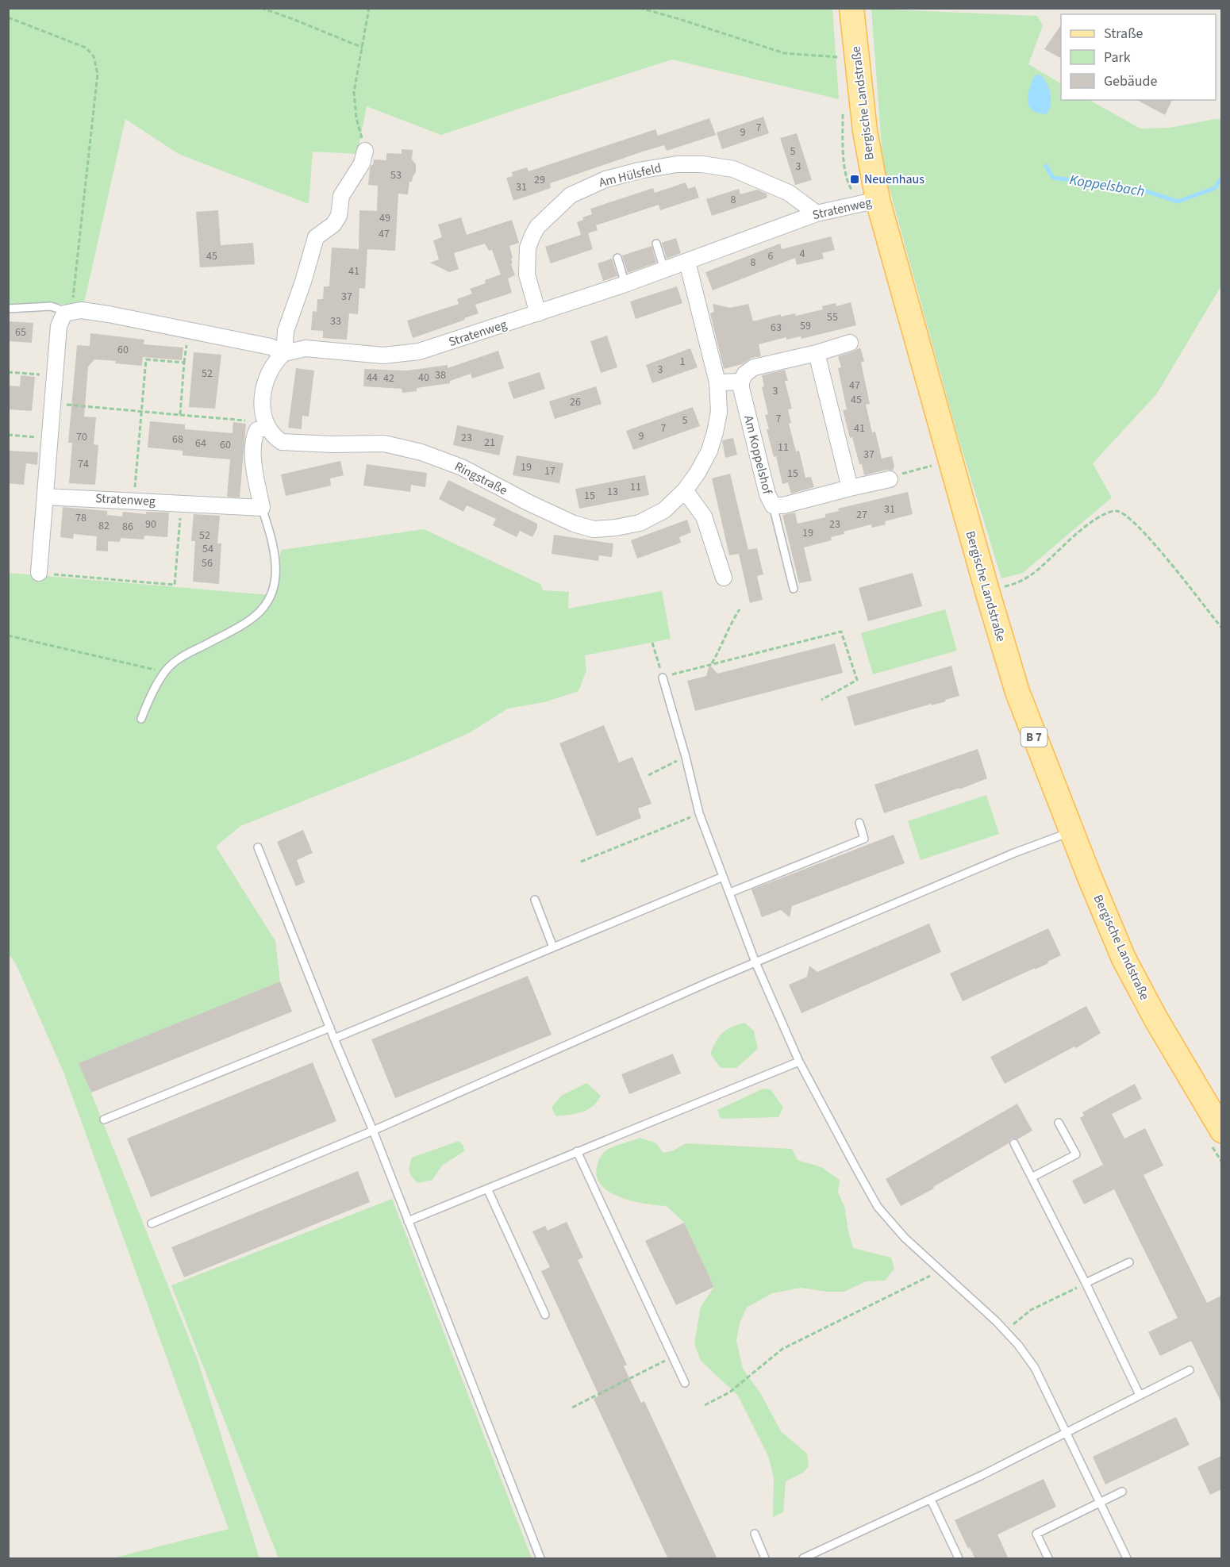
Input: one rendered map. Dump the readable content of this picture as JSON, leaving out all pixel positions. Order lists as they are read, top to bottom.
{
  "streets": {
    "main road": ["Bergische Landstraße", "B 7"],
    "street": [
      "Am Hülsfeld",
      "Stratenweg",
      "Am Koppelshof",
      "Ringstraße"
    ]
  },
  "crossings": [
    ["Bergische Landstraße", "Stratenweg"],
    ["Am Hülsfeld", "Stratenweg"],
    ["Stratenweg", "Ringstraße"]
  ],
  "water": ["Koppelsbach"],
  "places": {
    "transit": ["Neuenhaus"]
  },
  "house_numbers": [
    "7",
    "9",
    "5",
    "3",
    "53",
    "29",
    "31",
    "8",
    "49",
    "47",
    "4",
    "45",
    "6",
    "8",
    "41",
    "37",
    "55",
    "33",
    "59",
    "63",
    "65",
    "60",
    "1",
    "3",
    "52",
    "38",
    "44",
    "40",
    "42",
    "47",
    "3",
    "45",
    "26",
    "7",
    "5",
    "7",
    "41",
    "9",
    "70",
    "23",
    "68",
    "21",
    "64",
    "60",
    "11",
    "37",
    "74",
    "19",
    "17",
    "15",
    "11",
    "13",
    "15",
    "31",
    "27",
    "78",
    "90",
    "23",
    "82",
    "86",
    "19",
    "52",
    "54",
    "56"
  ],
  "legend": ["Straße", "Park", "Gebäude"]
}
